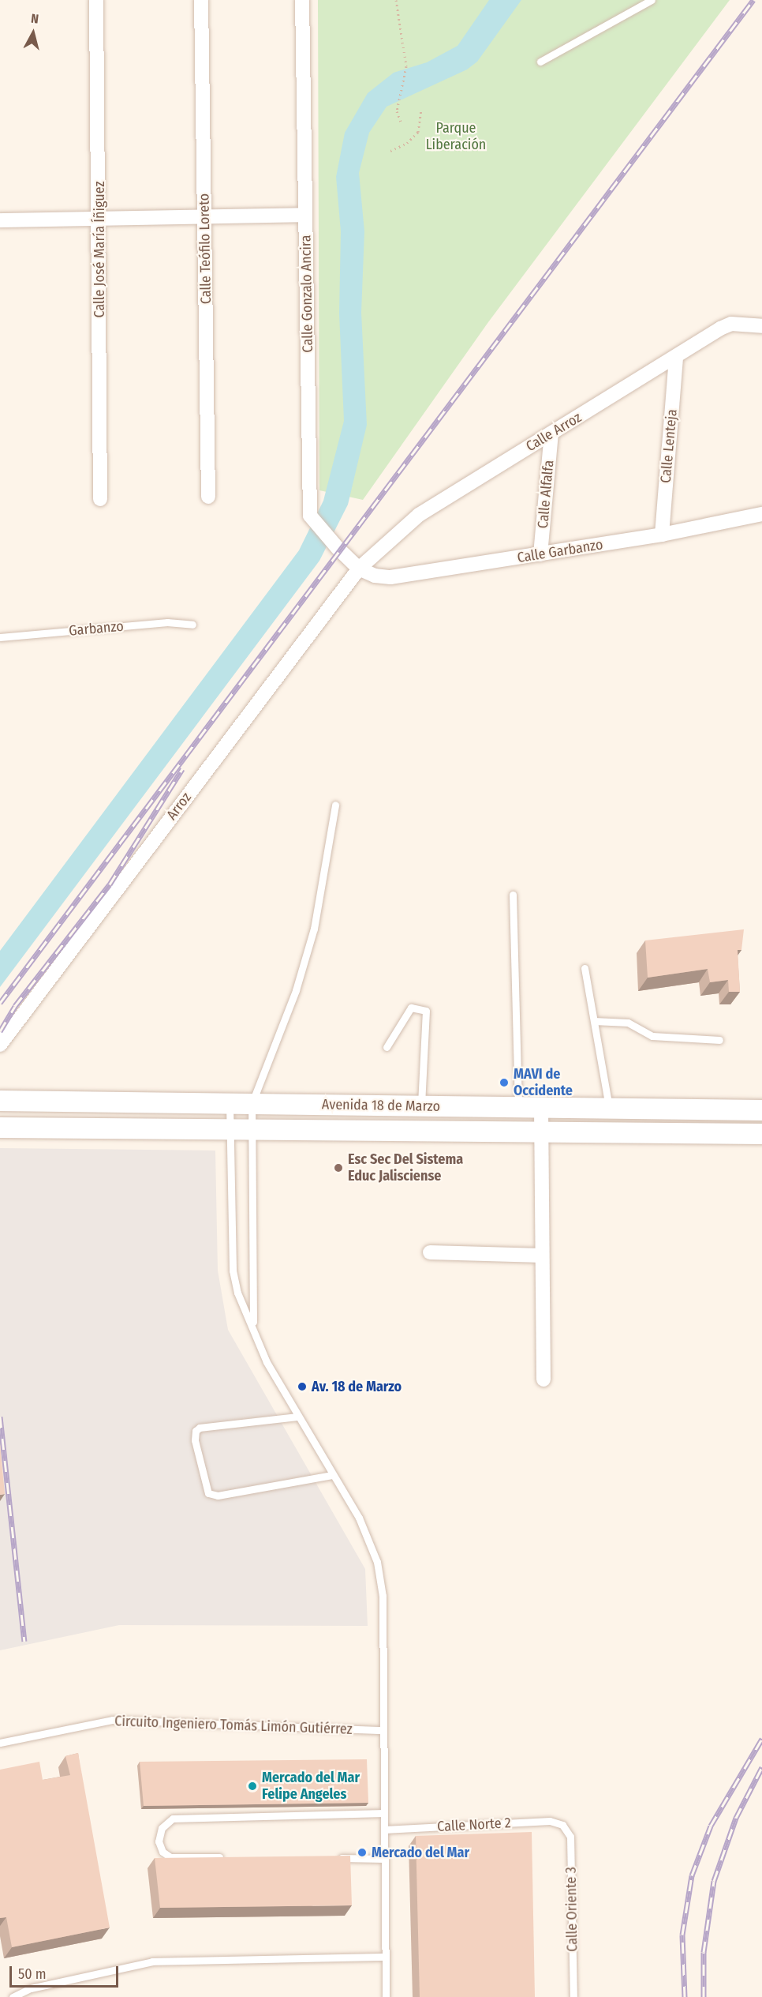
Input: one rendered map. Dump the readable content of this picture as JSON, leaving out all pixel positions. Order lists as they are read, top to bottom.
{
  "streets": {
    "street": [
      "Calle Teófilo Loreto",
      "Calle José María Íñiguez",
      "Calle Gonzalo Ancira",
      "Calle Arroz",
      "Calle Lenteja",
      "Calle Alfalfa",
      "Calle Garbanzo",
      "Arroz",
      "Avenida 18 de Marzo"
    ],
    "lane": [
      "Garbanzo",
      "Circuito Ingeniero Tomás Limón Gutiérrez",
      "Calle Norte 2",
      "Calle Oriente 3"
    ]
  },
  "crossings": [
    ["Calle Gonzalo Ancira", "Calle Arroz"],
    ["Calle Gonzalo Ancira", "Calle Garbanzo"],
    ["Calle Gonzalo Ancira", "Arroz"],
    ["Calle Arroz", "Calle Lenteja"],
    ["Calle Arroz", "Calle Alfalfa"],
    ["Calle Arroz", "Calle Garbanzo"],
    ["Calle Arroz", "Arroz"],
    ["Calle Lenteja", "Calle Garbanzo"],
    ["Calle Alfalfa", "Calle Garbanzo"],
    ["Calle Garbanzo", "Arroz"],
    ["Calle Norte 2", "Calle Oriente 3"]
  ],
  "parks": ["Parque Liberación"],
  "places": [
    "MAVI de Occidente",
    "Esc Sec Del Sistema Educ Jalisciense",
    "Av. 18 de Marzo",
    "Mercado del Mar Felipe Angeles",
    "Mercado del Mar"
  ],
  "scale_bar": "50 m",
  "north": "top"
}
